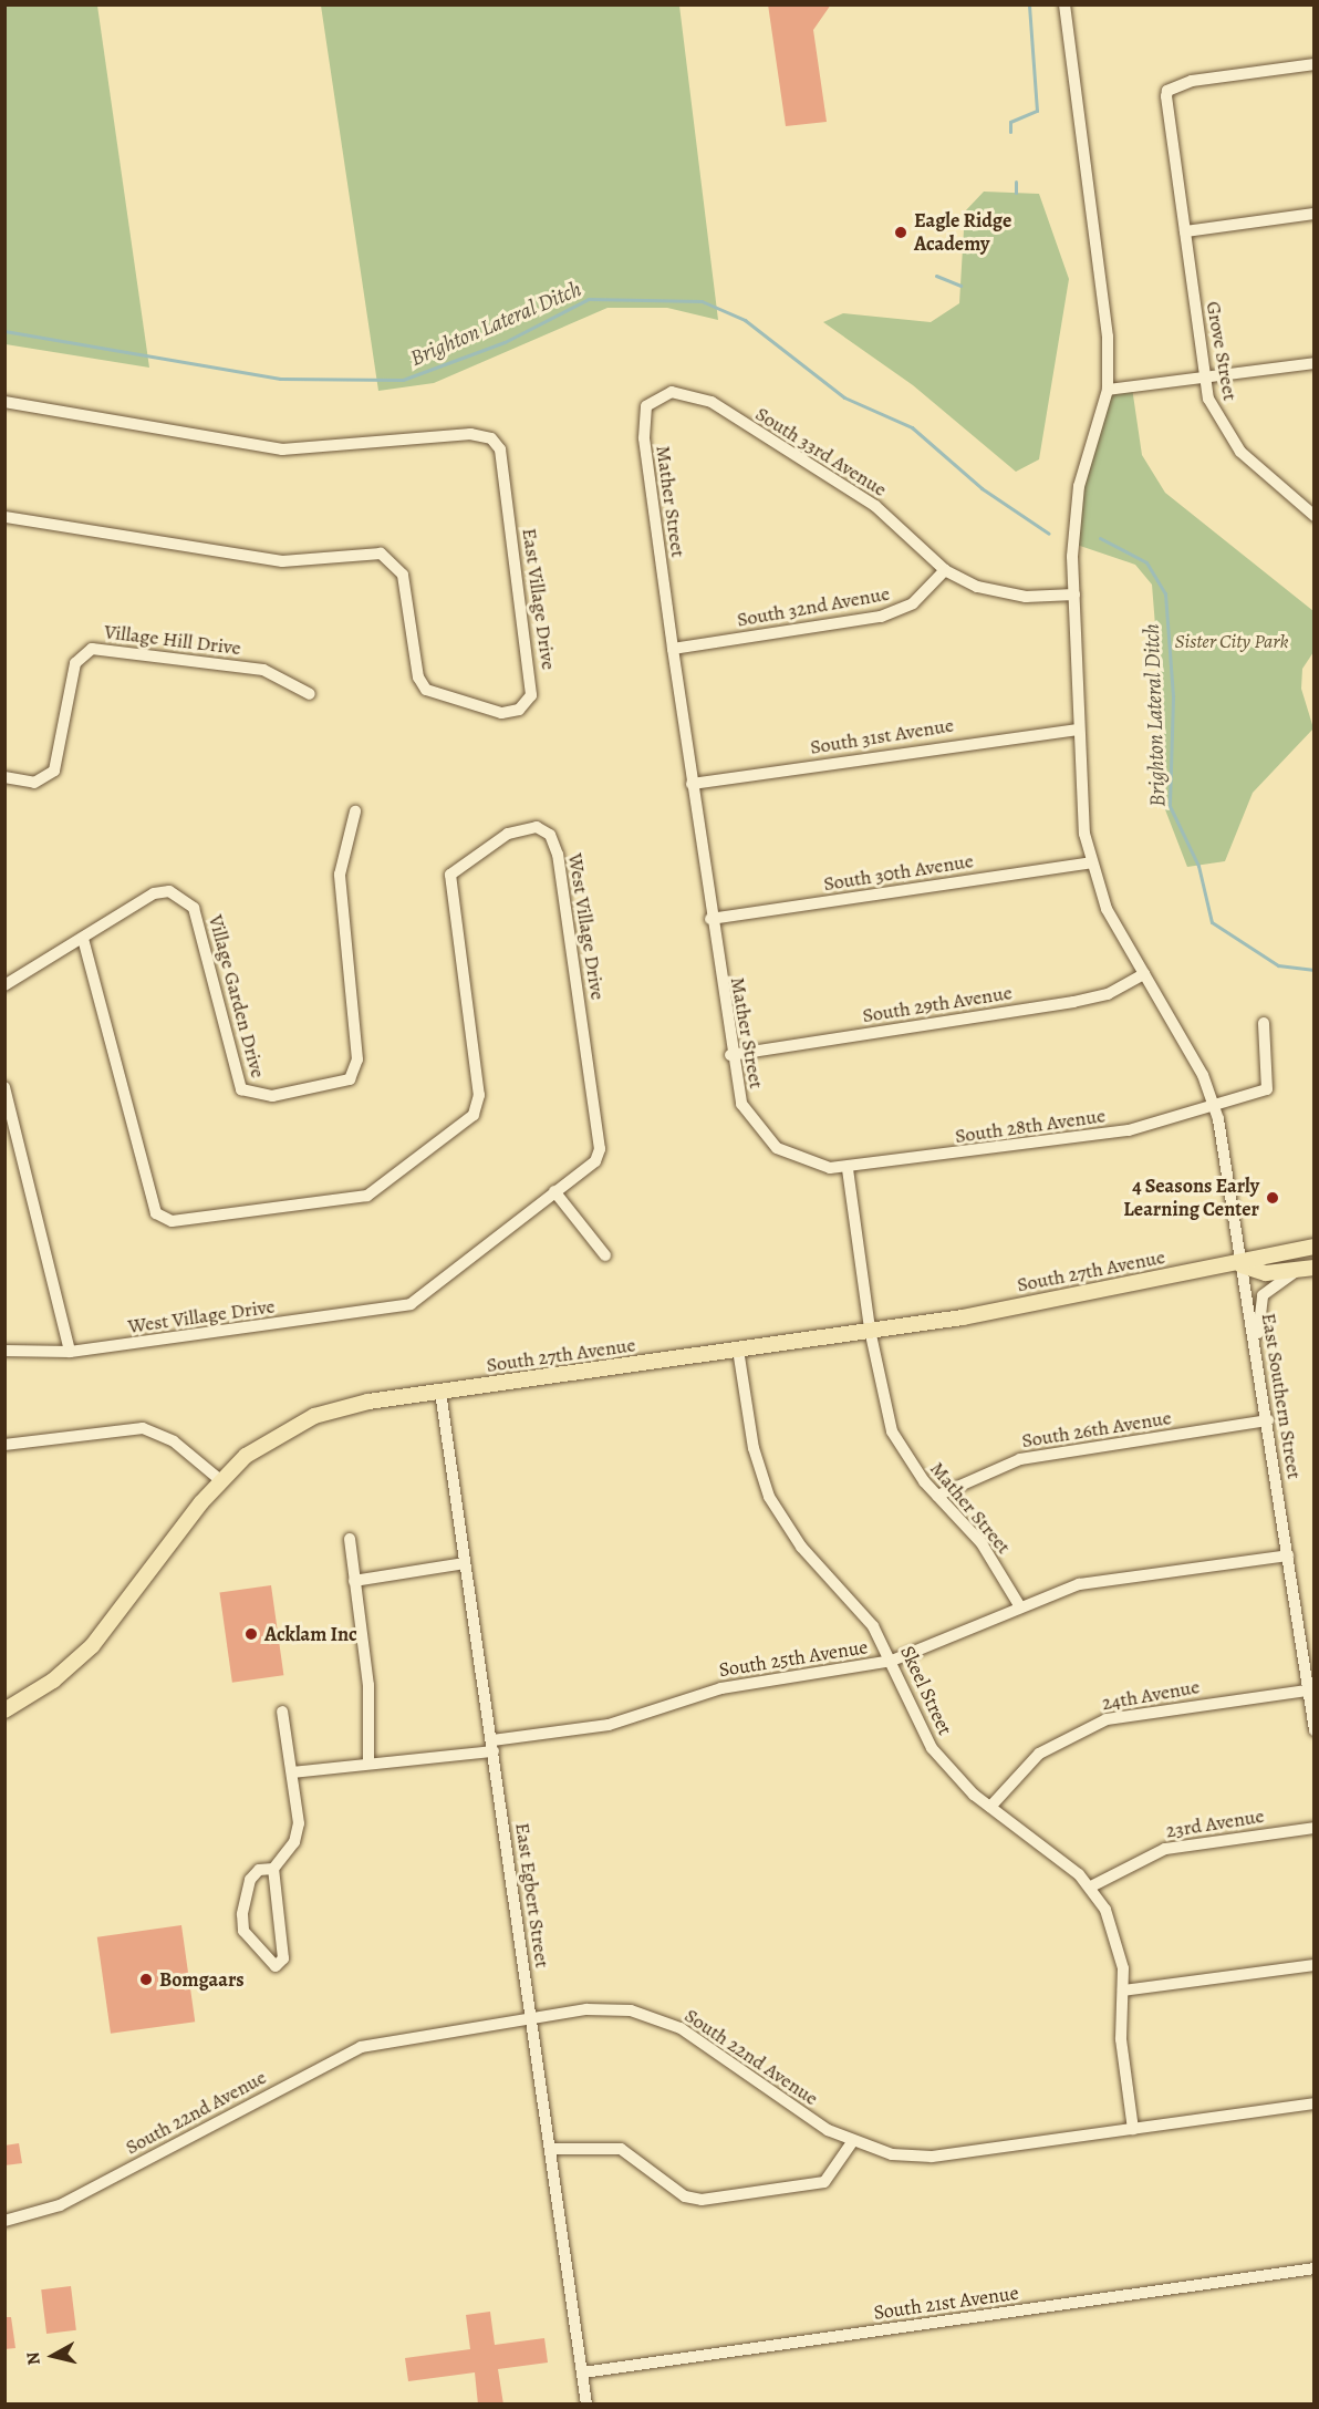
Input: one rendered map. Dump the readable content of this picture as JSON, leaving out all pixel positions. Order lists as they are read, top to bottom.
{
  "streets": {
    "main road": ["South 27th Avenue"],
    "street": [
      "Grove Street",
      "South 33rd Avenue",
      "Mather Street",
      "East Village Drive",
      "South 32nd Avenue",
      "Village Hill Drive",
      "South 31st Avenue",
      "South 30th Avenue",
      "West Village Drive",
      "Village Garden Drive",
      "South 29th Avenue",
      "South 28th Avenue",
      "East Southern Street",
      "South 26th Avenue",
      "South 25th Avenue",
      "Skeel Street",
      "24th Avenue",
      "23rd Avenue",
      "East Egbert Street",
      "South 22nd Avenue",
      "South 21st Avenue"
    ]
  },
  "crossings": [
    ["South 33rd Avenue", "Mather Street"],
    ["South 33rd Avenue", "South 32nd Avenue"],
    ["South 33rd Avenue", "East Southern Street"],
    ["Mather Street", "South 32nd Avenue"],
    ["Mather Street", "South 31st Avenue"],
    ["Mather Street", "South 30th Avenue"],
    ["Mather Street", "South 29th Avenue"],
    ["Mather Street", "South 28th Avenue"],
    ["Mather Street", "South 27th Avenue"],
    ["Mather Street", "South 26th Avenue"],
    ["Mather Street", "South 25th Avenue"],
    ["South 31st Avenue", "East Southern Street"],
    ["South 30th Avenue", "East Southern Street"],
    ["West Village Drive", "Village Garden Drive"],
    ["South 29th Avenue", "East Southern Street"],
    ["South 28th Avenue", "East Southern Street"],
    ["South 27th Avenue", "East Southern Street"],
    ["South 27th Avenue", "Skeel Street"],
    ["South 27th Avenue", "East Egbert Street"],
    ["East Southern Street", "South 26th Avenue"],
    ["East Southern Street", "South 25th Avenue"],
    ["East Southern Street", "24th Avenue"],
    ["South 25th Avenue", "Skeel Street"],
    ["South 25th Avenue", "East Egbert Street"],
    ["Skeel Street", "24th Avenue"],
    ["Skeel Street", "23rd Avenue"],
    ["Skeel Street", "South 22nd Avenue"],
    ["East Egbert Street", "South 22nd Avenue"],
    ["East Egbert Street", "South 21st Avenue"]
  ],
  "water": ["Brighton Lateral Ditch"],
  "parks": ["Sister City Park"],
  "places": [
    "Eagle Ridge Academy",
    "4 Seasons Early Learning Center",
    "Acklam Inc",
    "Bomgaars"
  ],
  "north": "left"
}
